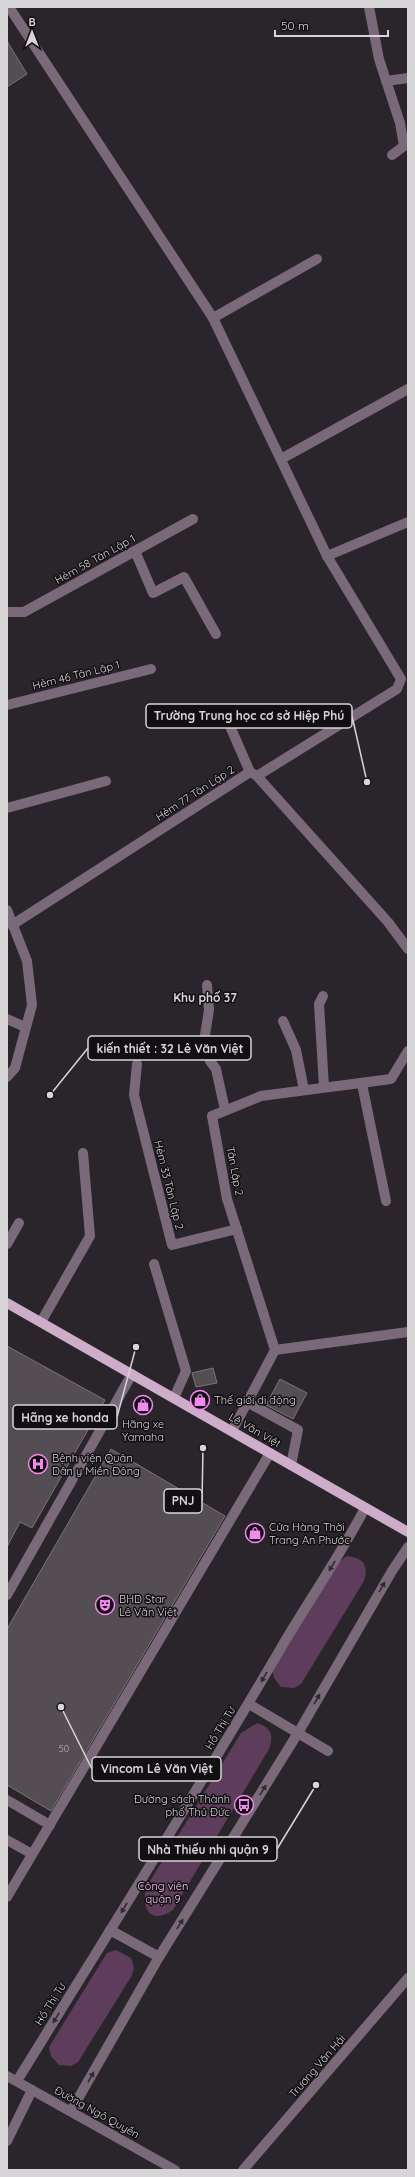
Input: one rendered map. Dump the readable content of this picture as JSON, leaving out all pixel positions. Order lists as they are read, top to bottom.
{
  "streets": {
    "main road": ["Lê Văn Việt"],
    "street": [
      "Hẻm 58 Tân Lập 1",
      "Hẻm 46 Tân Lập 1",
      "Hẻm 77 Tân Lập 2",
      "Tân Lập 2",
      "Hẻm 33 Tân Lập 2",
      "Hồ Thị Tư",
      "Trương Văn Hải",
      "Đường Ngô Quyền"
    ]
  },
  "crossings": [
    ["Tân Lập 2", "Hẻm 33 Tân Lập 2"],
    ["Lê Văn Việt", "Hồ Thị Tư"],
    ["Hồ Thị Tư", "Đường Ngô Quyền"]
  ],
  "districts": ["Khu phố 37"],
  "parks": ["Công viên quận 9"],
  "places": {
    "other": [
      "Trường Trung học cơ sở Hiệp Phú",
      "kiến thiết : 32 Lê Văn Việt",
      "Hãng xe honda",
      "PNJ",
      "Vincom Lê Văn Việt",
      "Nhà Thiếu nhi quận 9"
    ],
    "shop": ["Thế giới di động", "Hãng xe Yamaha", "Cửa Hàng Thời Trang An Phước"],
    "hospital": ["Bệnh viện Quân Dân y Miền Đông"],
    "theatre": ["BHD Star Lê Văn Việt"],
    "bus stop": ["Đường sách Thành phố Thủ Đức"]
  },
  "house_numbers": ["50"],
  "scale_bar": "50 m",
  "north": "top"
}
